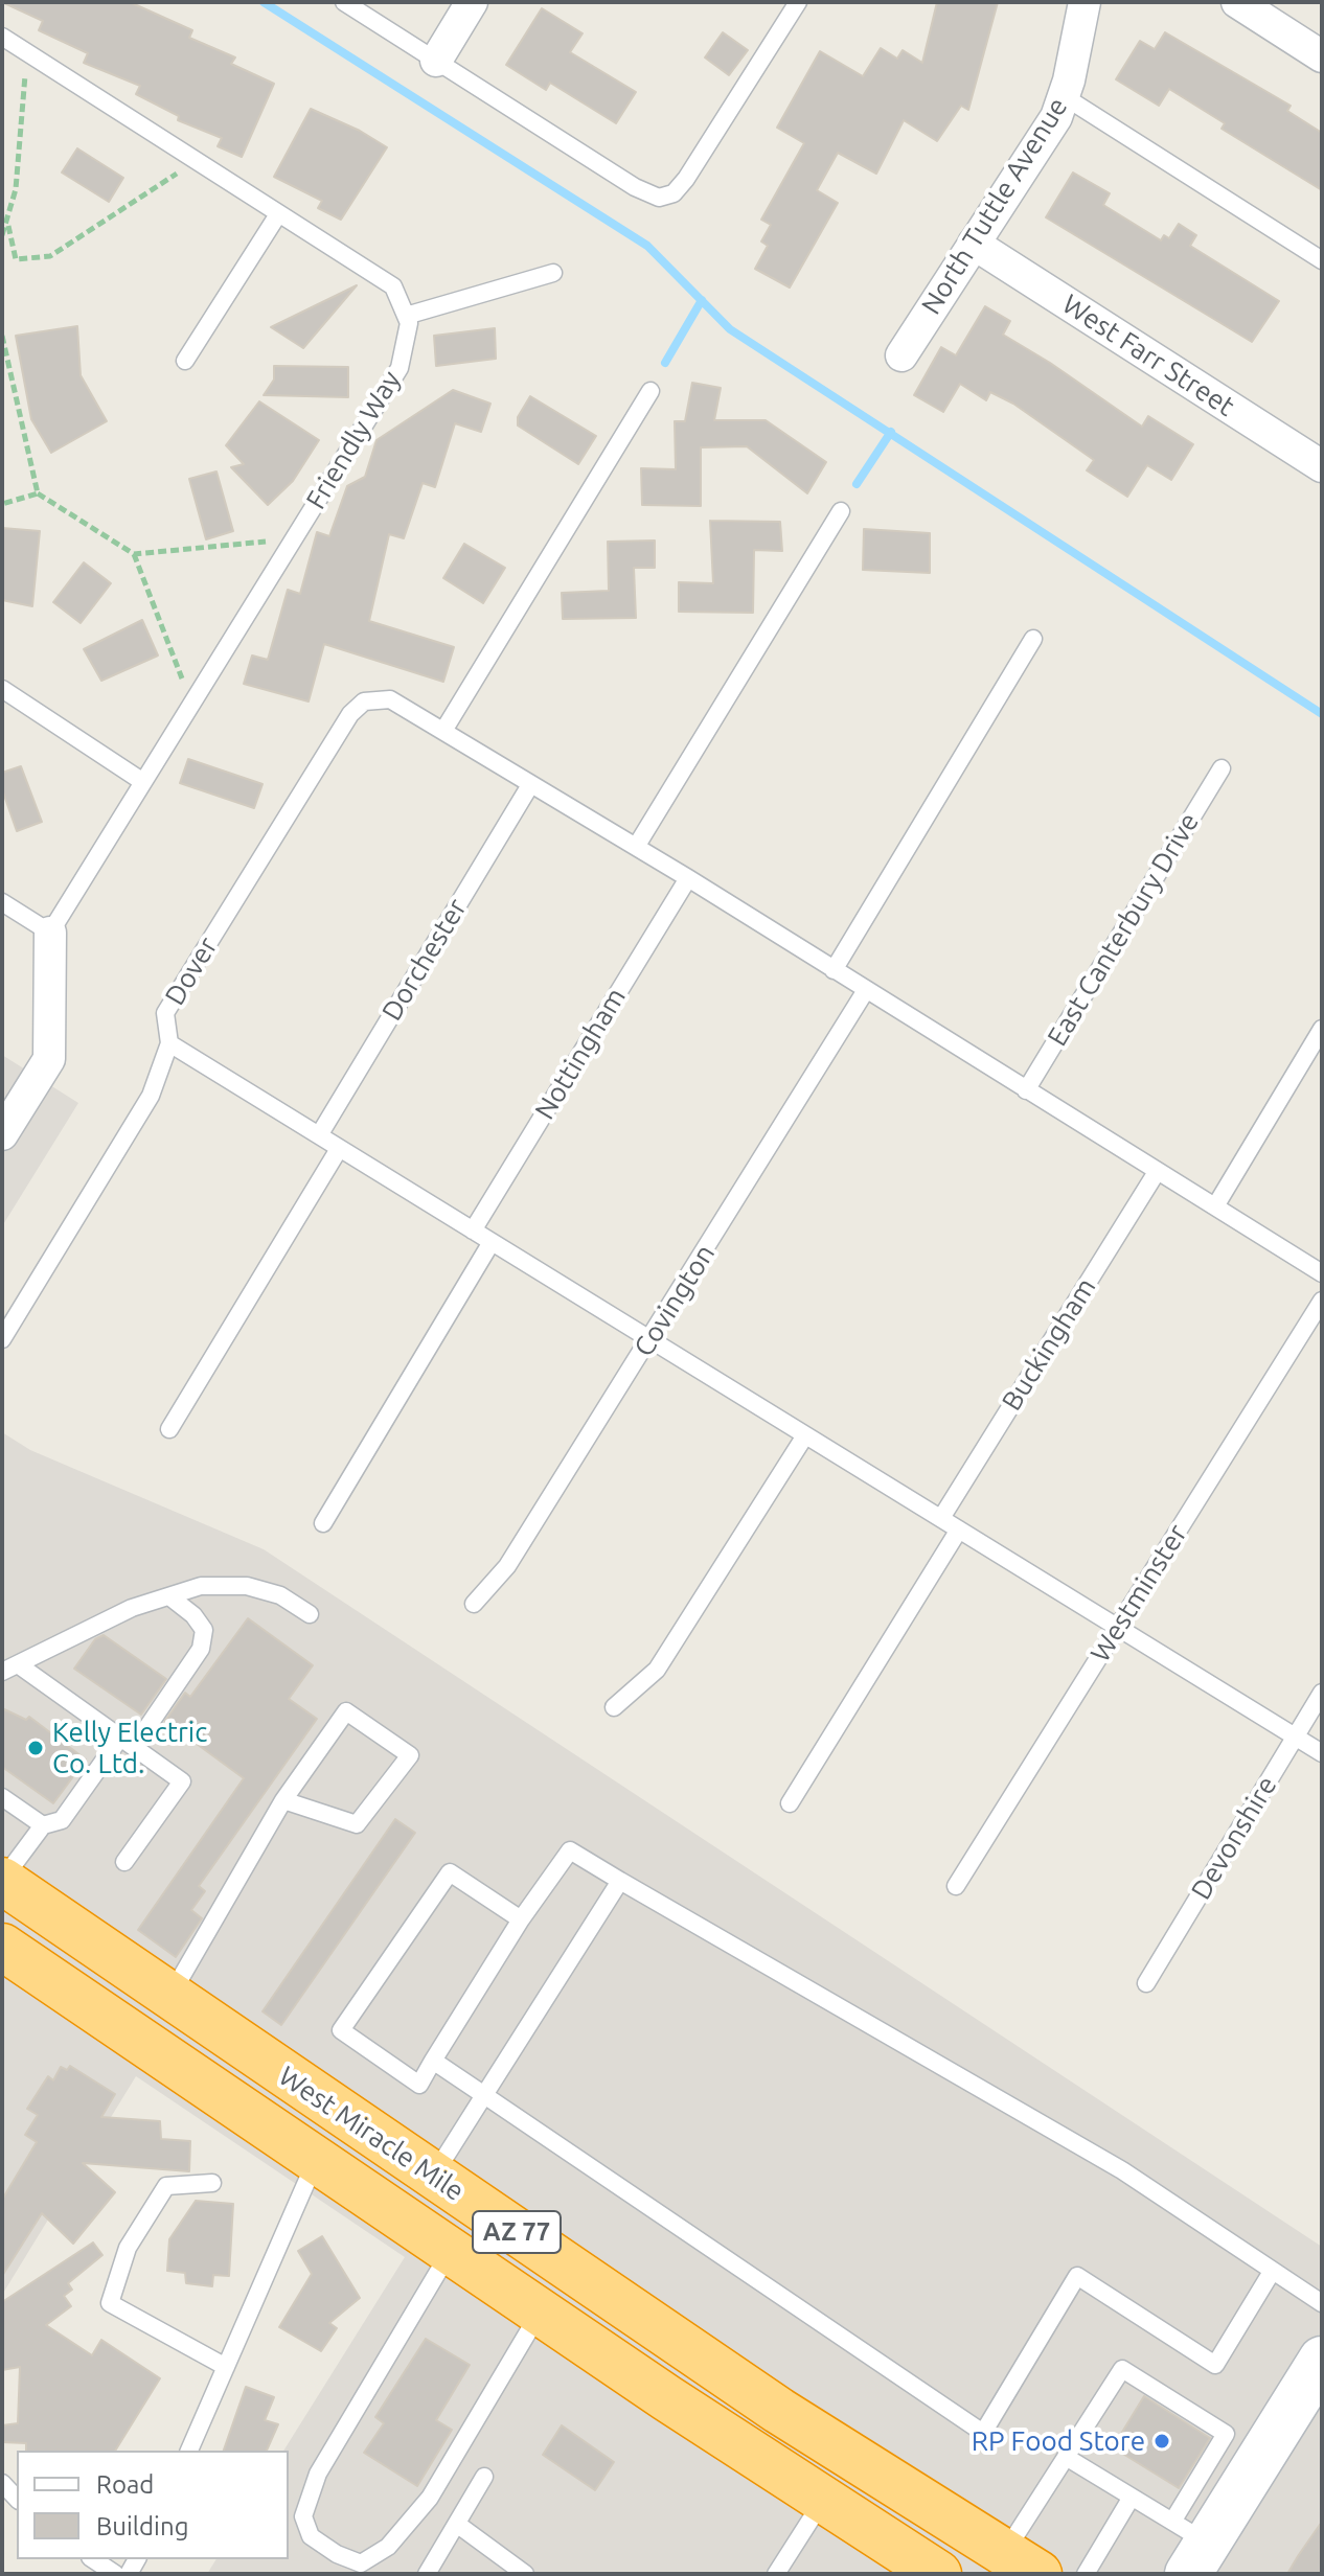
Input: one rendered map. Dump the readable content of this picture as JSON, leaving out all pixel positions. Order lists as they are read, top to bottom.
{
  "streets": {
    "highway": ["West Miracle Mile", "AZ 77"],
    "street": ["North Tuttle Avenue", "West Farr Street"],
    "lane": [
      "Friendly Way",
      "East Canterbury Drive",
      "Dorchester",
      "Dover",
      "Nottingham",
      "Covington",
      "Buckingham",
      "Westminster",
      "Devonshire"
    ]
  },
  "crossings": [
    ["North Tuttle Avenue", "West Farr Street"]
  ],
  "places": ["Kelly Electric Co. Ltd.", "RP Food Store"],
  "legend": ["Road", "Building"]
}
